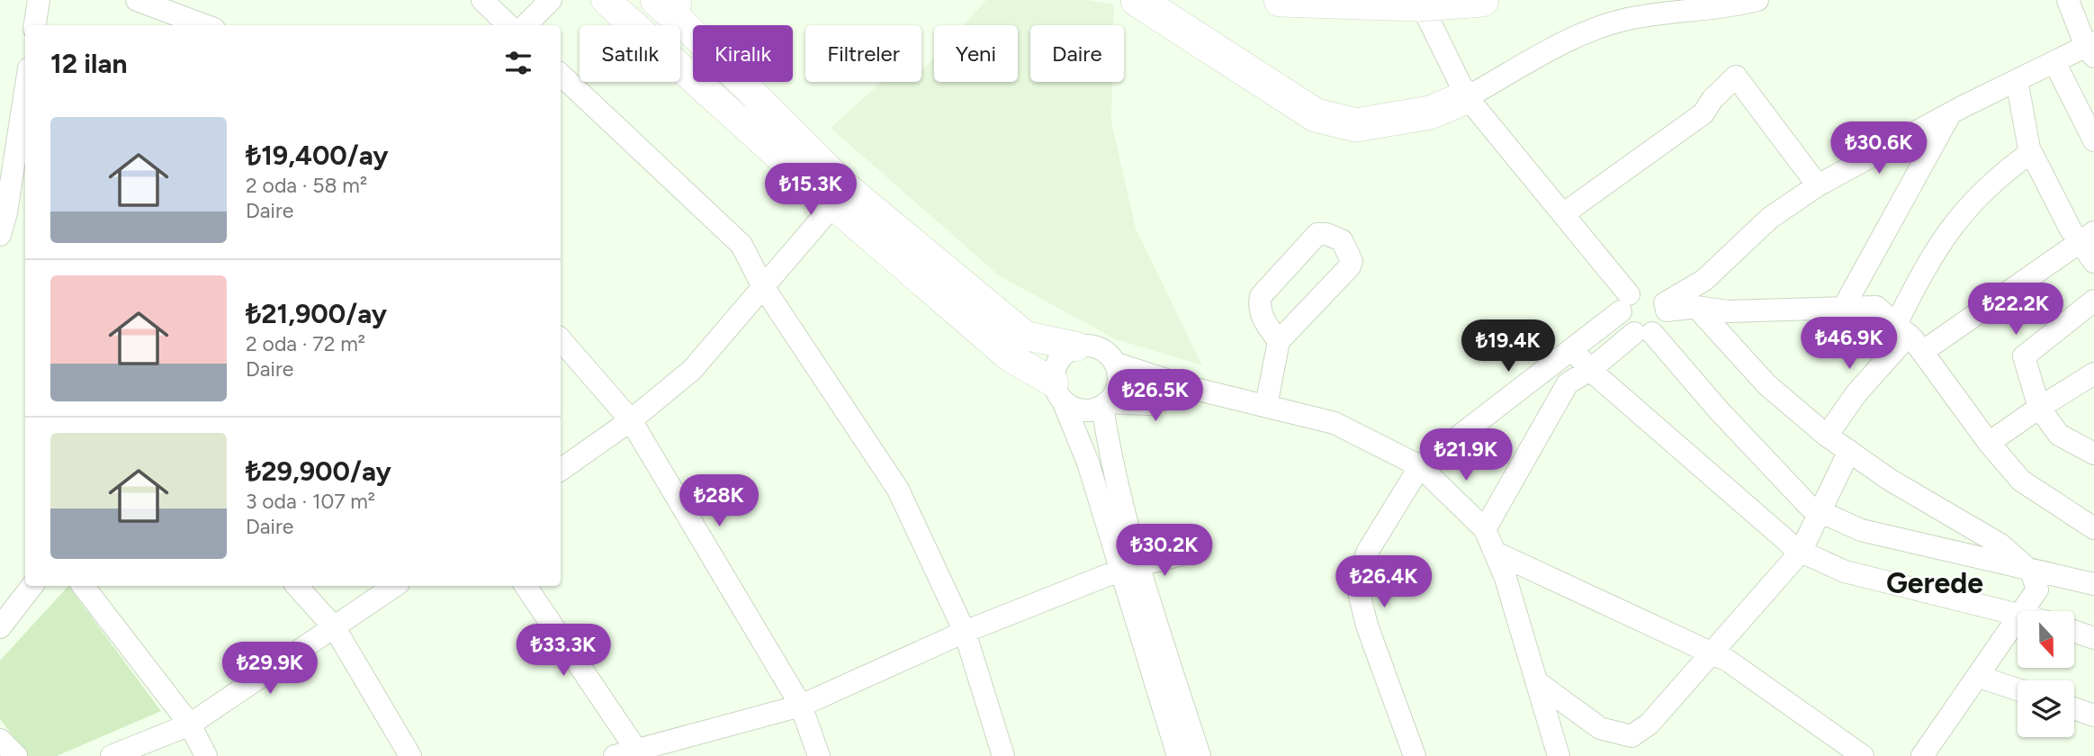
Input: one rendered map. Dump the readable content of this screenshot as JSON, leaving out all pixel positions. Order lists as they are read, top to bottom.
{
  "districts": ["Gerede"],
  "north": "bottom",
  "page": {
    "chip": [
      "Satılık",
      "Kiralık",
      "Filtreler",
      "Yeni",
      "Daire"
    ],
    "heading": "12 ilan",
    "list": [
      {
        "name": "₺19,400/ay",
        "note": "2 oda · 58 m² · Daire"
      },
      {
        "name": "₺21,900/ay",
        "note": "2 oda · 72 m² · Daire"
      },
      {
        "name": "₺29,900/ay",
        "note": "3 oda · 107 m² · Daire"
      }
    ],
    "price": [
      "₺30.6K",
      "₺15.3K",
      "₺22.2K",
      "₺46.9K",
      "₺19.4K",
      "₺26.5K",
      "₺21.9K",
      "₺28K",
      "₺30.2K",
      "₺26.4K",
      "₺33.3K",
      "₺29.9K"
    ]
  }
}
